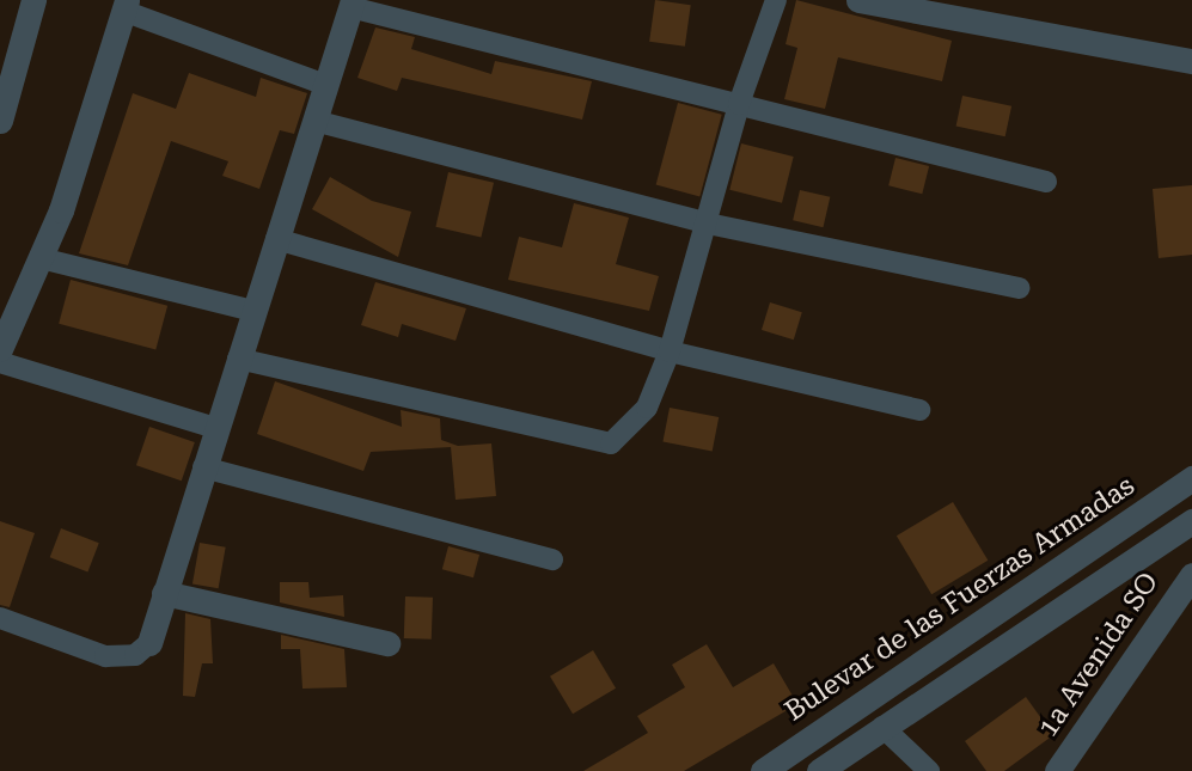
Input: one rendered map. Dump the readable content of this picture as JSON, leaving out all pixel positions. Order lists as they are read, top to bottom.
{
  "streets": {
    "street": ["Bulevar de las Fuerzas Armadas", "1a Avenida SO"]
  }
}
